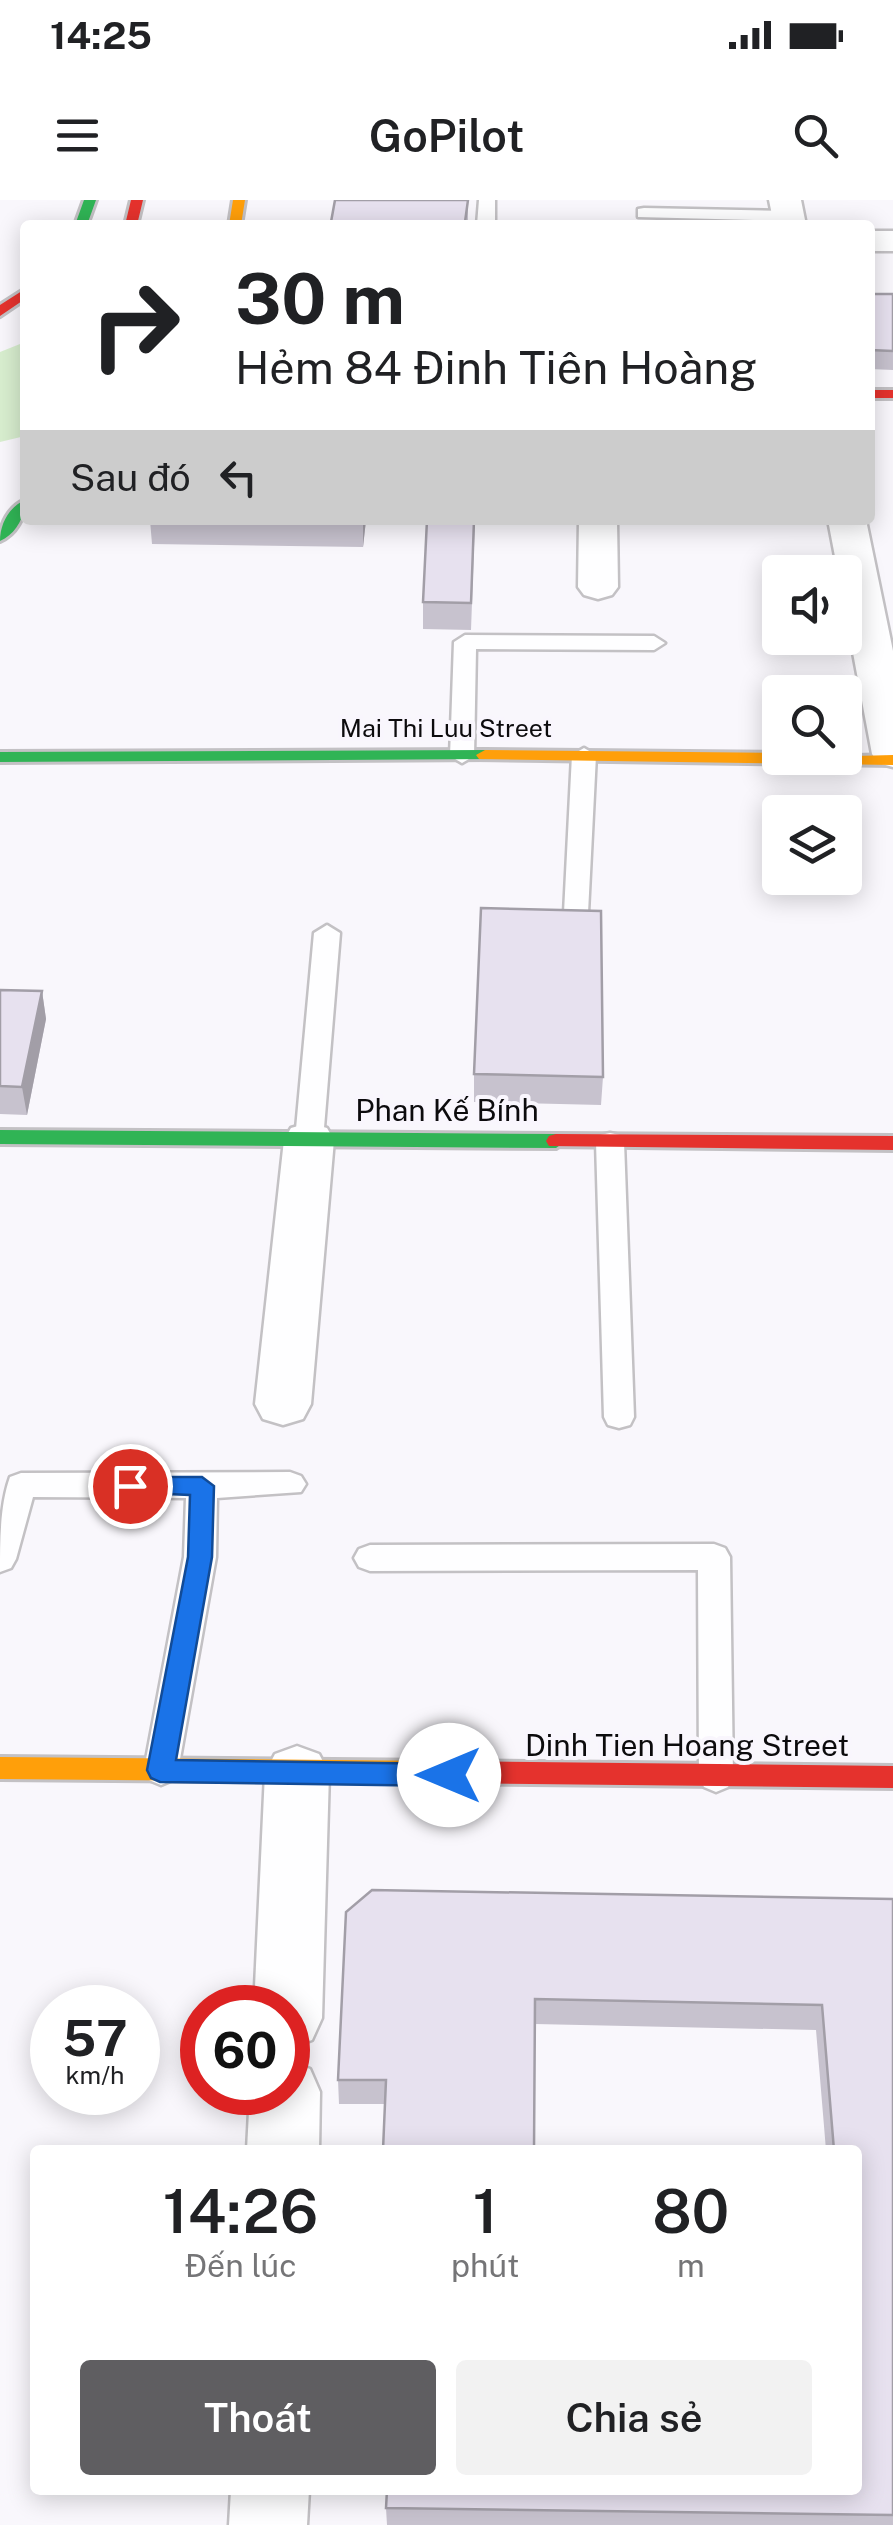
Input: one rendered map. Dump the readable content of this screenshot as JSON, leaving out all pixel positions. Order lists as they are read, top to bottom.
{
  "streets": {
    "street": ["Mai Thi Luu Street", "Phan Kế Bính", "Dinh Tien Hoang Street"]
  },
  "page": {
    "status": "14:25",
    "header": "GoPilot",
    "turn": ["30 m", "Hẻm 84 Đinh Tiên Hoàng"],
    "then": "Sau đó",
    "speed": "57 km/h",
    "limit": "60",
    "eta": [
      "14:26",
      "Đến lúc",
      "1",
      "phút",
      "80",
      "m"
    ],
    "buttons": ["Thoát", "Chia sẻ"]
  }
}
